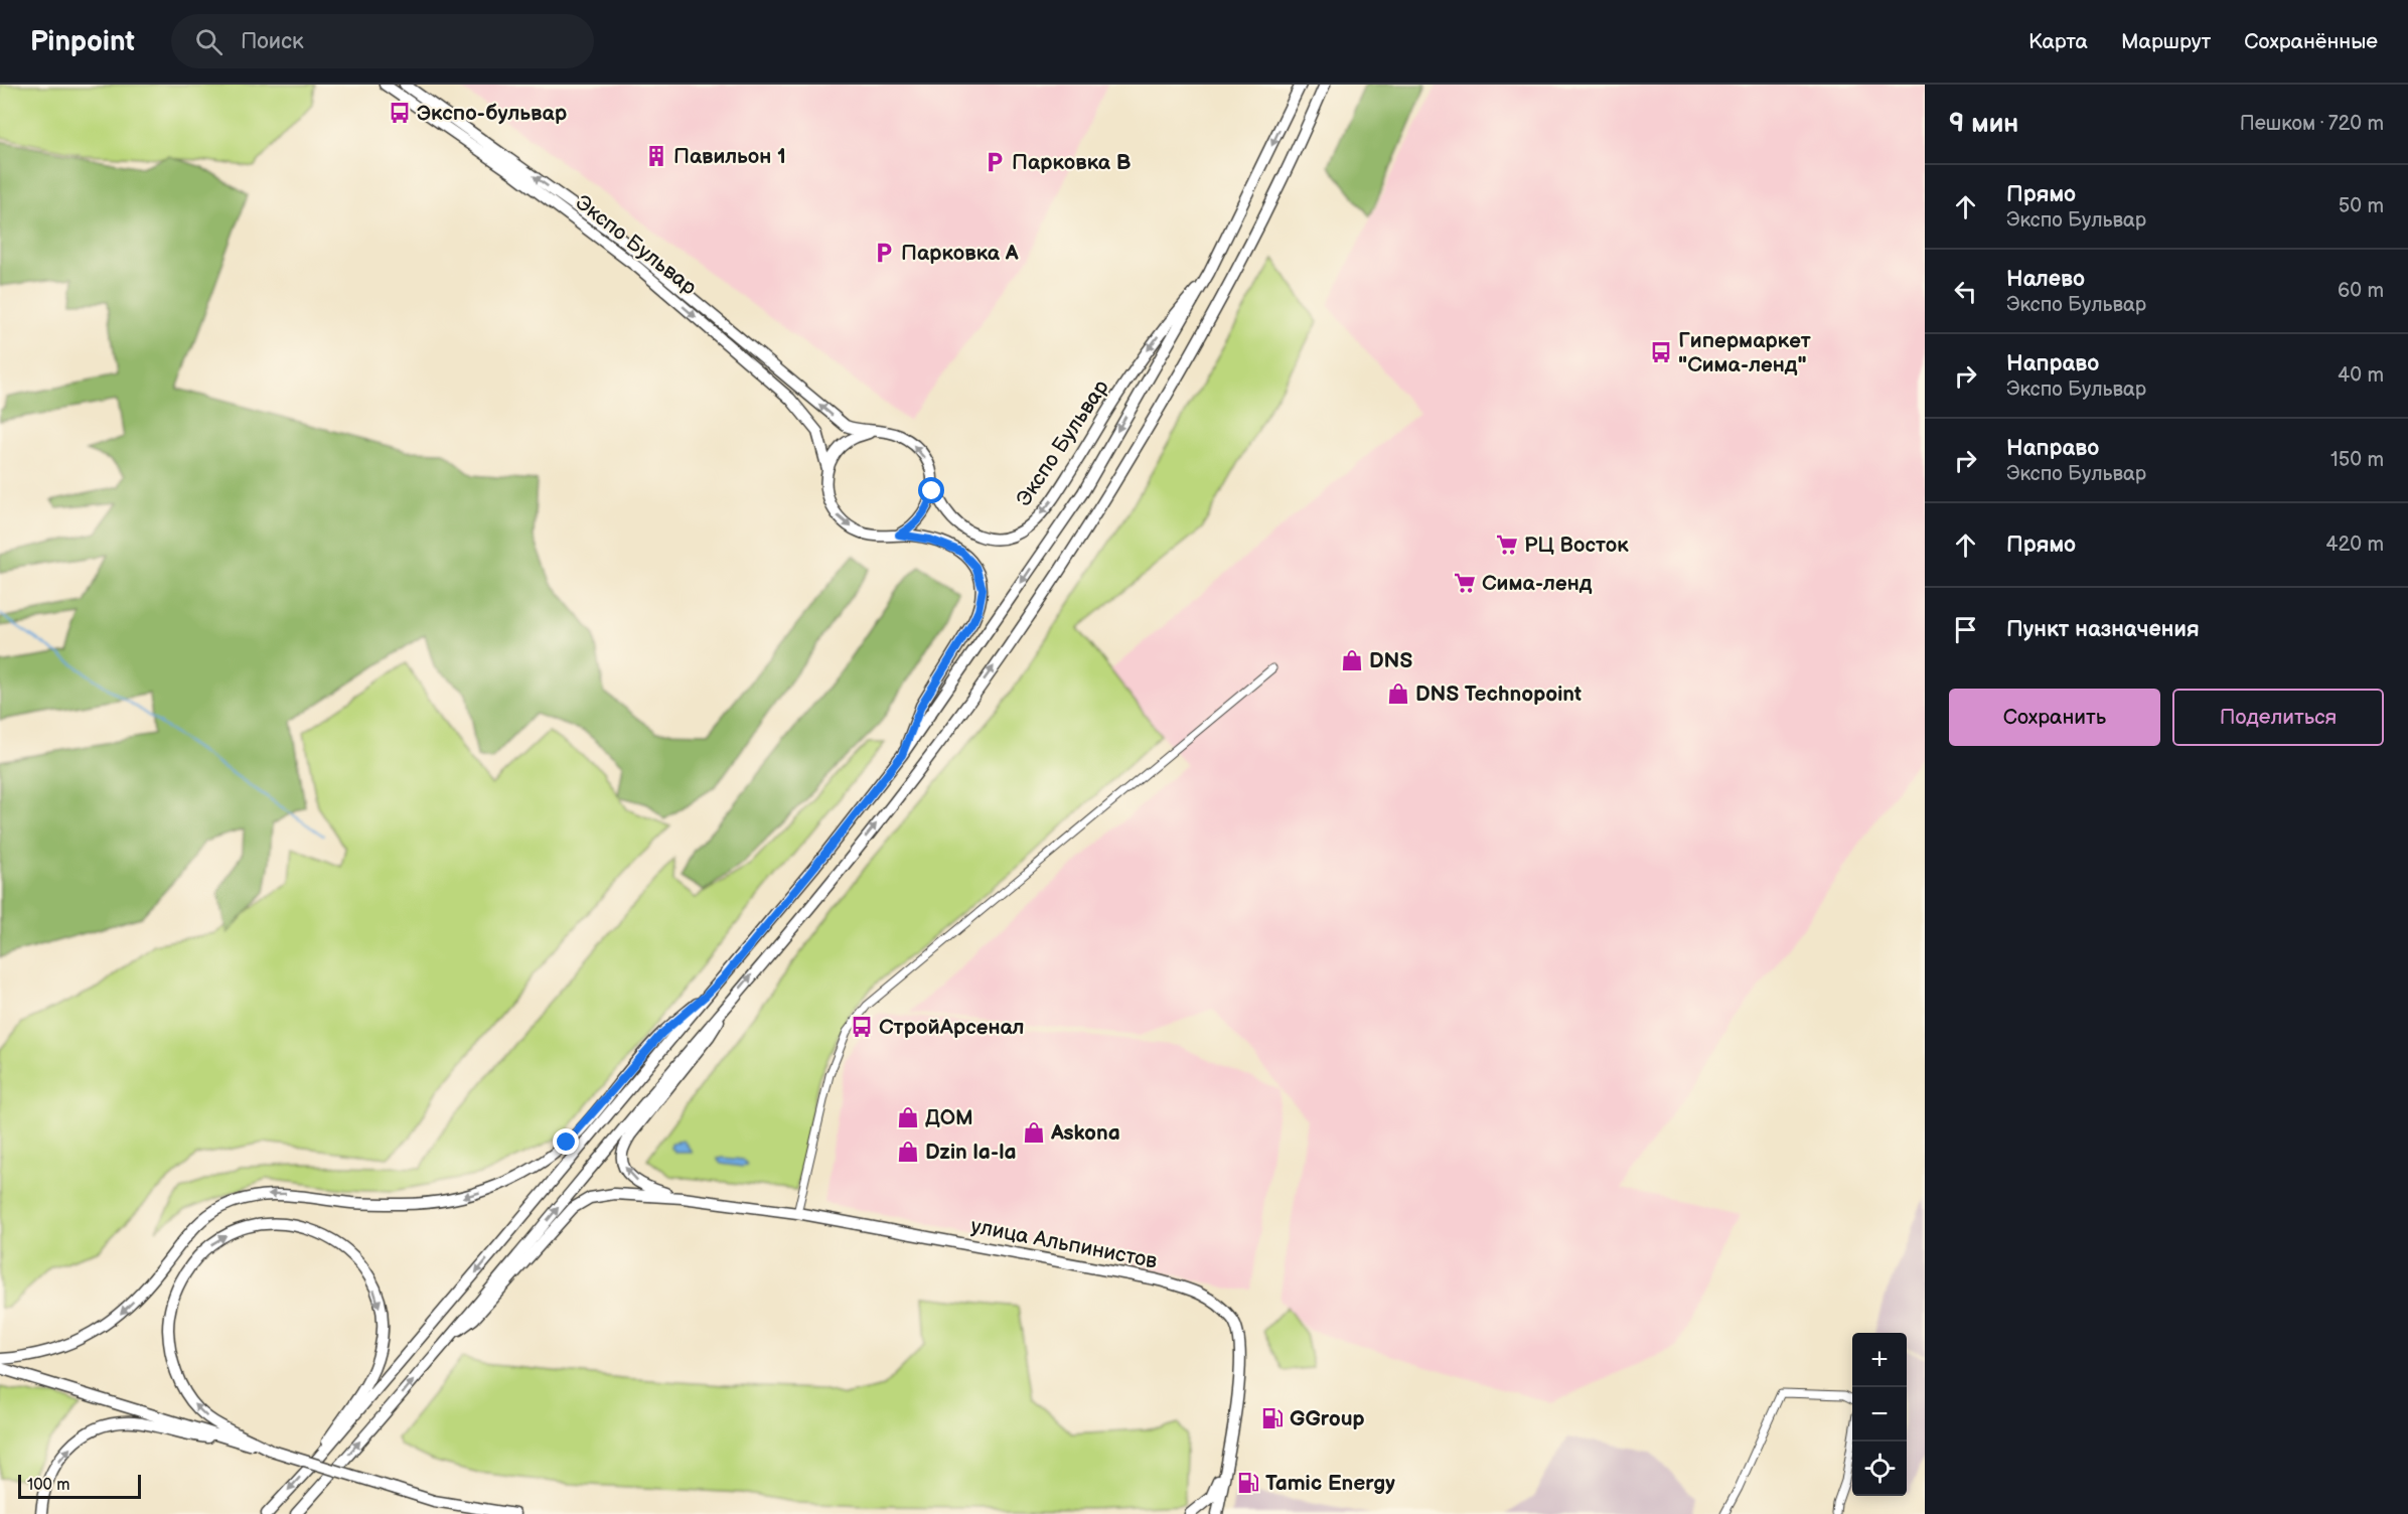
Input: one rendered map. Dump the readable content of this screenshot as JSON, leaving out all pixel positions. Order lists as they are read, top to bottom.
{
  "streets": {
    "main road": ["Экспо Бульвар", "улица Альпинистов"]
  },
  "places": {
    "bus stop": ["Экспо-бульвар", "Гипермаркет \"Сима-ленд\"", "СтройАрсенал"],
    "building": ["Павильон 1"],
    "parking": ["Парковка B", "Парковка A"],
    "supermarket": ["РЦ Восток", "Сима-ленд"],
    "shop": [
      "DNS",
      "DNS Technopoint",
      "ДОМ",
      "Askona",
      "Dzin la-la"
    ],
    "fuel station": ["GGroup", "Tamic Energy"]
  },
  "scale_bar": "100 m",
  "page": {
    "header": "Pinpoint",
    "search": "Поиск",
    "nav": ["Карта", "Маршрут", "Сохранённые"],
    "heading": ["9 мин", "Пешком · 720 m"],
    "list": [
      ["Прямо", "Экспо Бульвар", "50 m"],
      ["Налево", "Экспо Бульвар", "60 m"],
      ["Направо", "Экспо Бульвар", "40 m"],
      ["Направо", "Экспо Бульвар", "150 m"],
      ["Прямо", "420 m"],
      "Пункт назначения"
    ],
    "buttons": ["Сохранить", "Поделиться"],
    "map_buttons": ["+", "−"],
    "scale": "100 m"
  }
}
